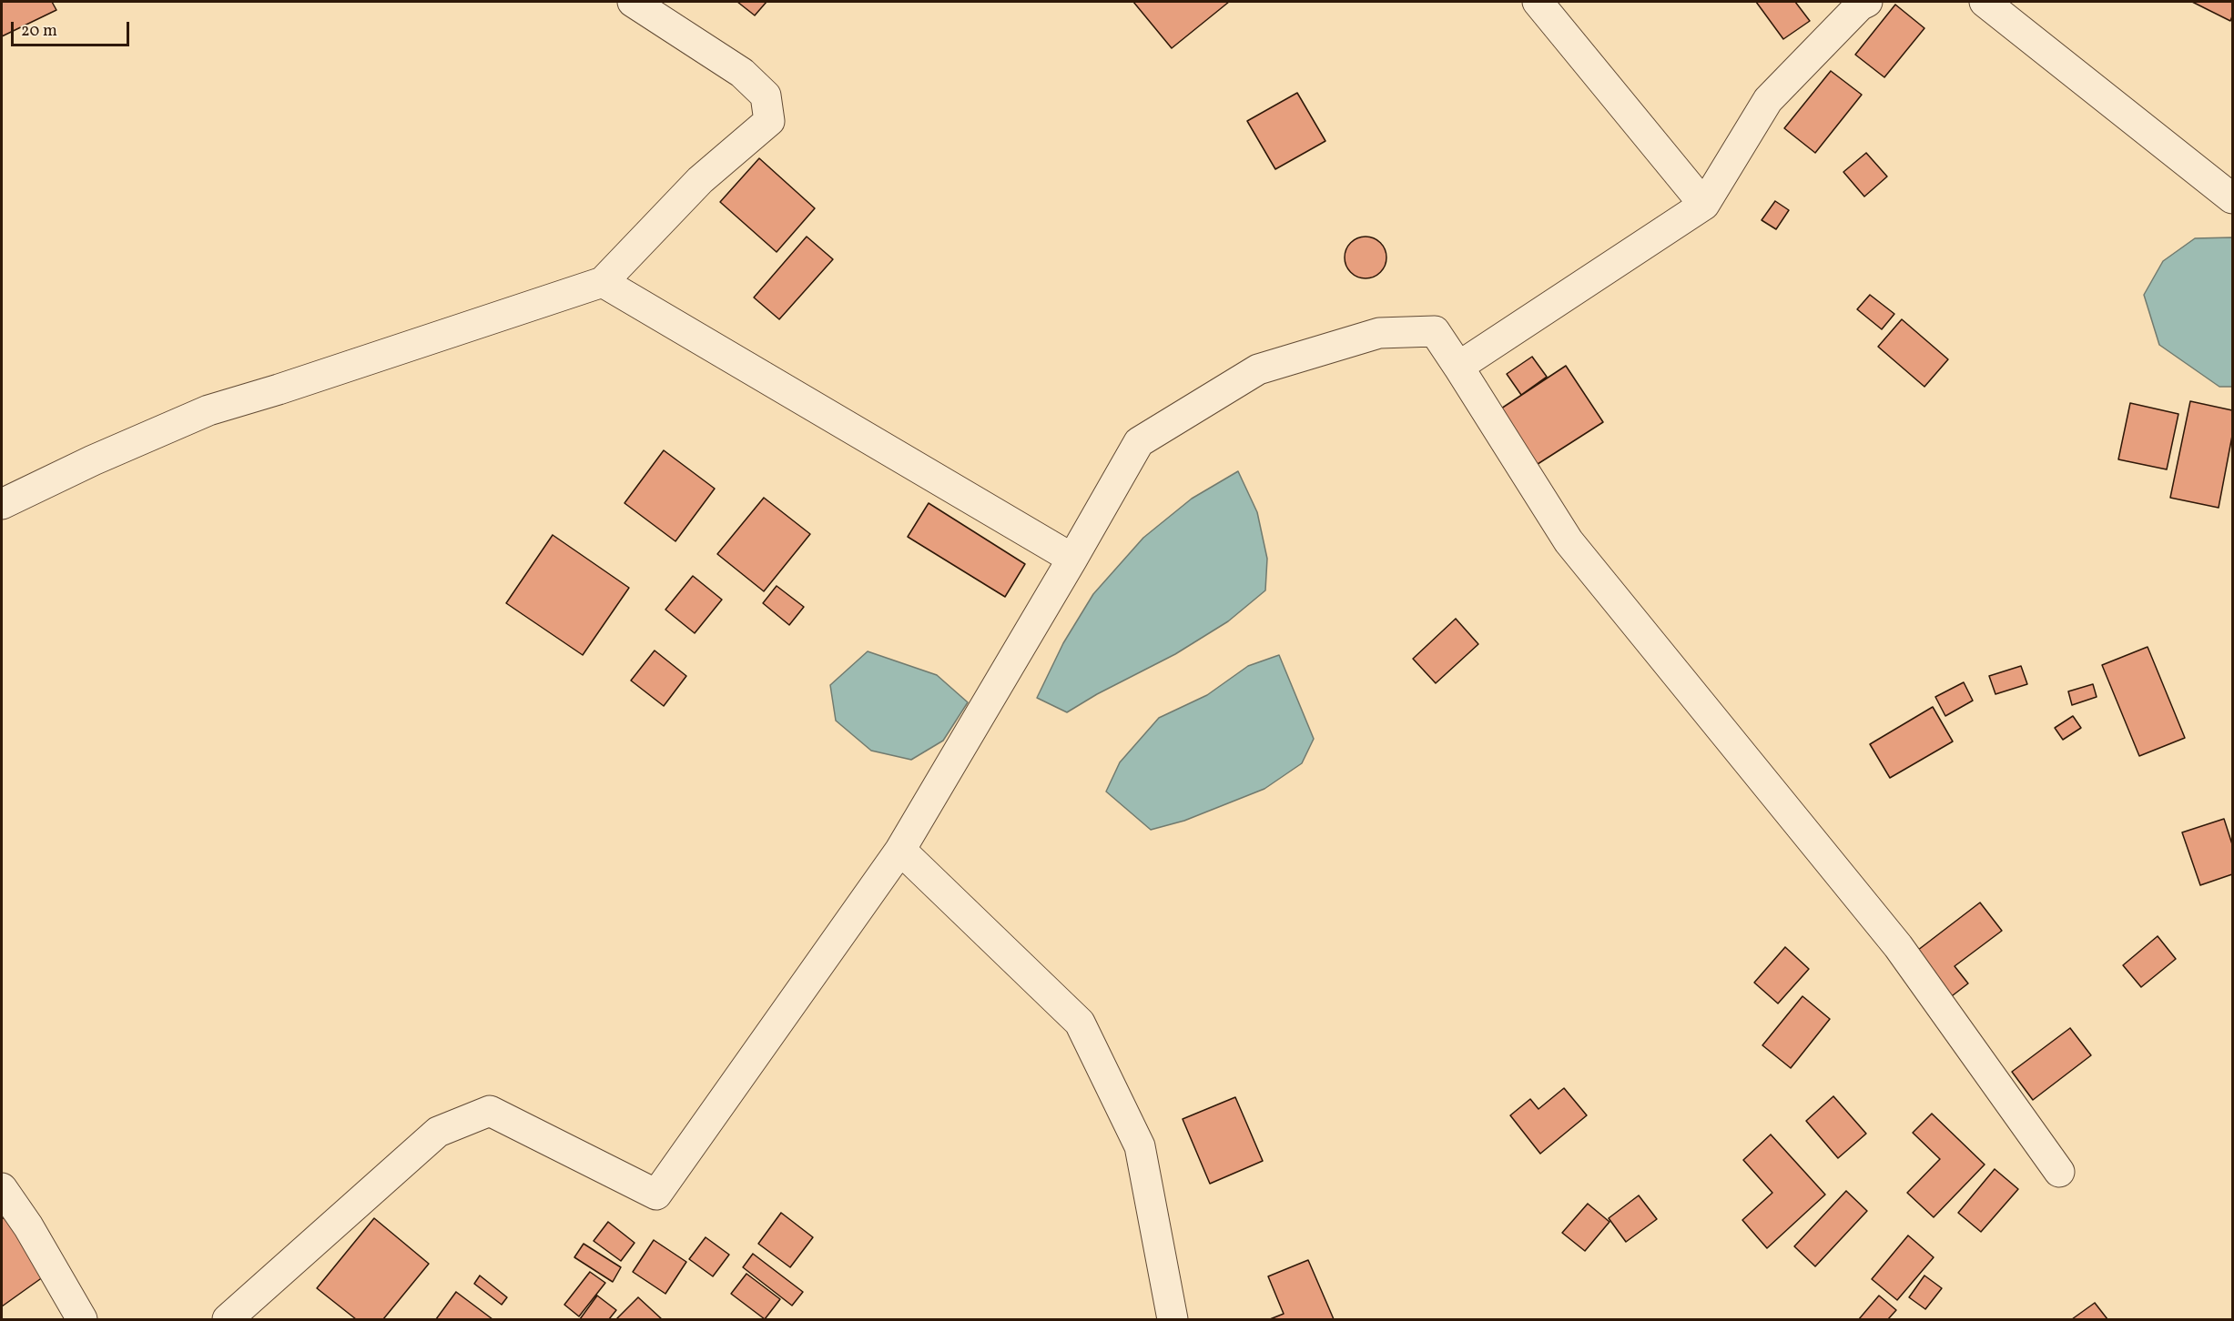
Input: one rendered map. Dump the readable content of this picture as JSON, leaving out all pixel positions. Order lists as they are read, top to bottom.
{
  "scale_bar": "20 m"
}
